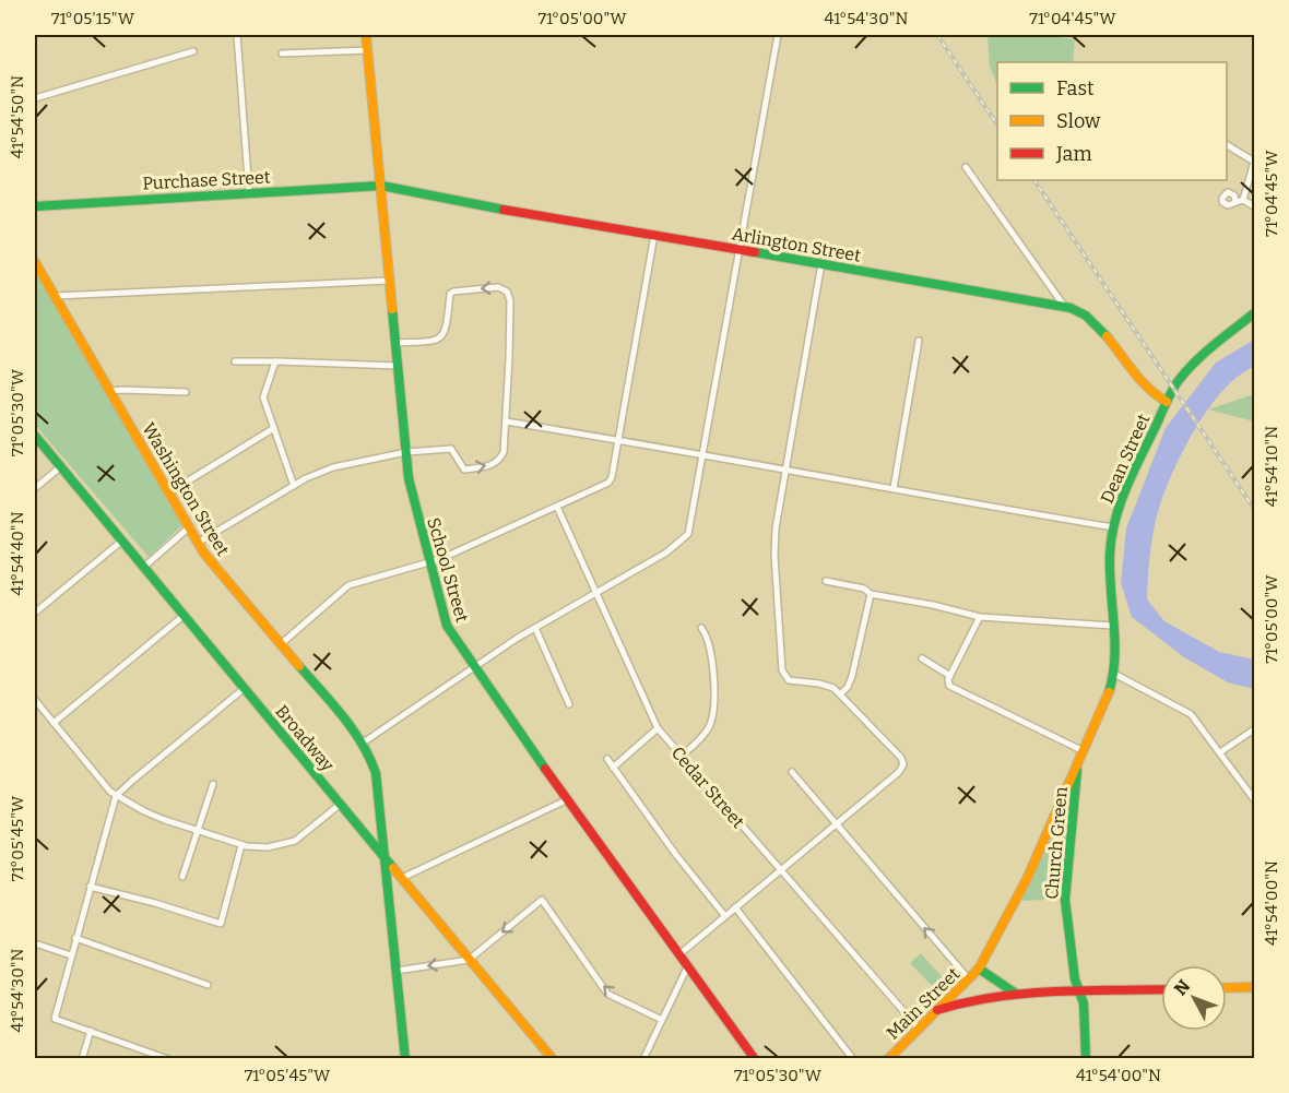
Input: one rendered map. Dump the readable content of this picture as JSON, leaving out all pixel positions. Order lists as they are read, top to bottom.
{
  "streets": {
    "main road": [
      "Purchase Street",
      "Arlington Street",
      "Dean Street",
      "Washington Street",
      "School Street",
      "Broadway",
      "Church Green",
      "Main Street"
    ],
    "street": ["Cedar Street"]
  },
  "crossings": [
    ["Purchase Street", "Arlington Street"],
    ["Purchase Street", "School Street"],
    ["Arlington Street", "Dean Street"],
    ["Arlington Street", "School Street"],
    ["Dean Street", "Church Green"],
    ["Washington Street", "Broadway"],
    ["Cedar Street", "Main Street"],
    ["Church Green", "Main Street"]
  ],
  "legend": ["Fast", "Slow", "Jam"],
  "north": "top left",
  "coordinates": [
    "71°05'15\"W",
    "71°05'00\"W",
    "41°54'30\"N",
    "71°04'45\"W",
    "41°54'50\"N",
    "71°05'30\"W",
    "41°54'10\"N",
    "41°54'40\"N",
    "71°05'45\"W",
    "41°54'00\"N"
  ]
}
